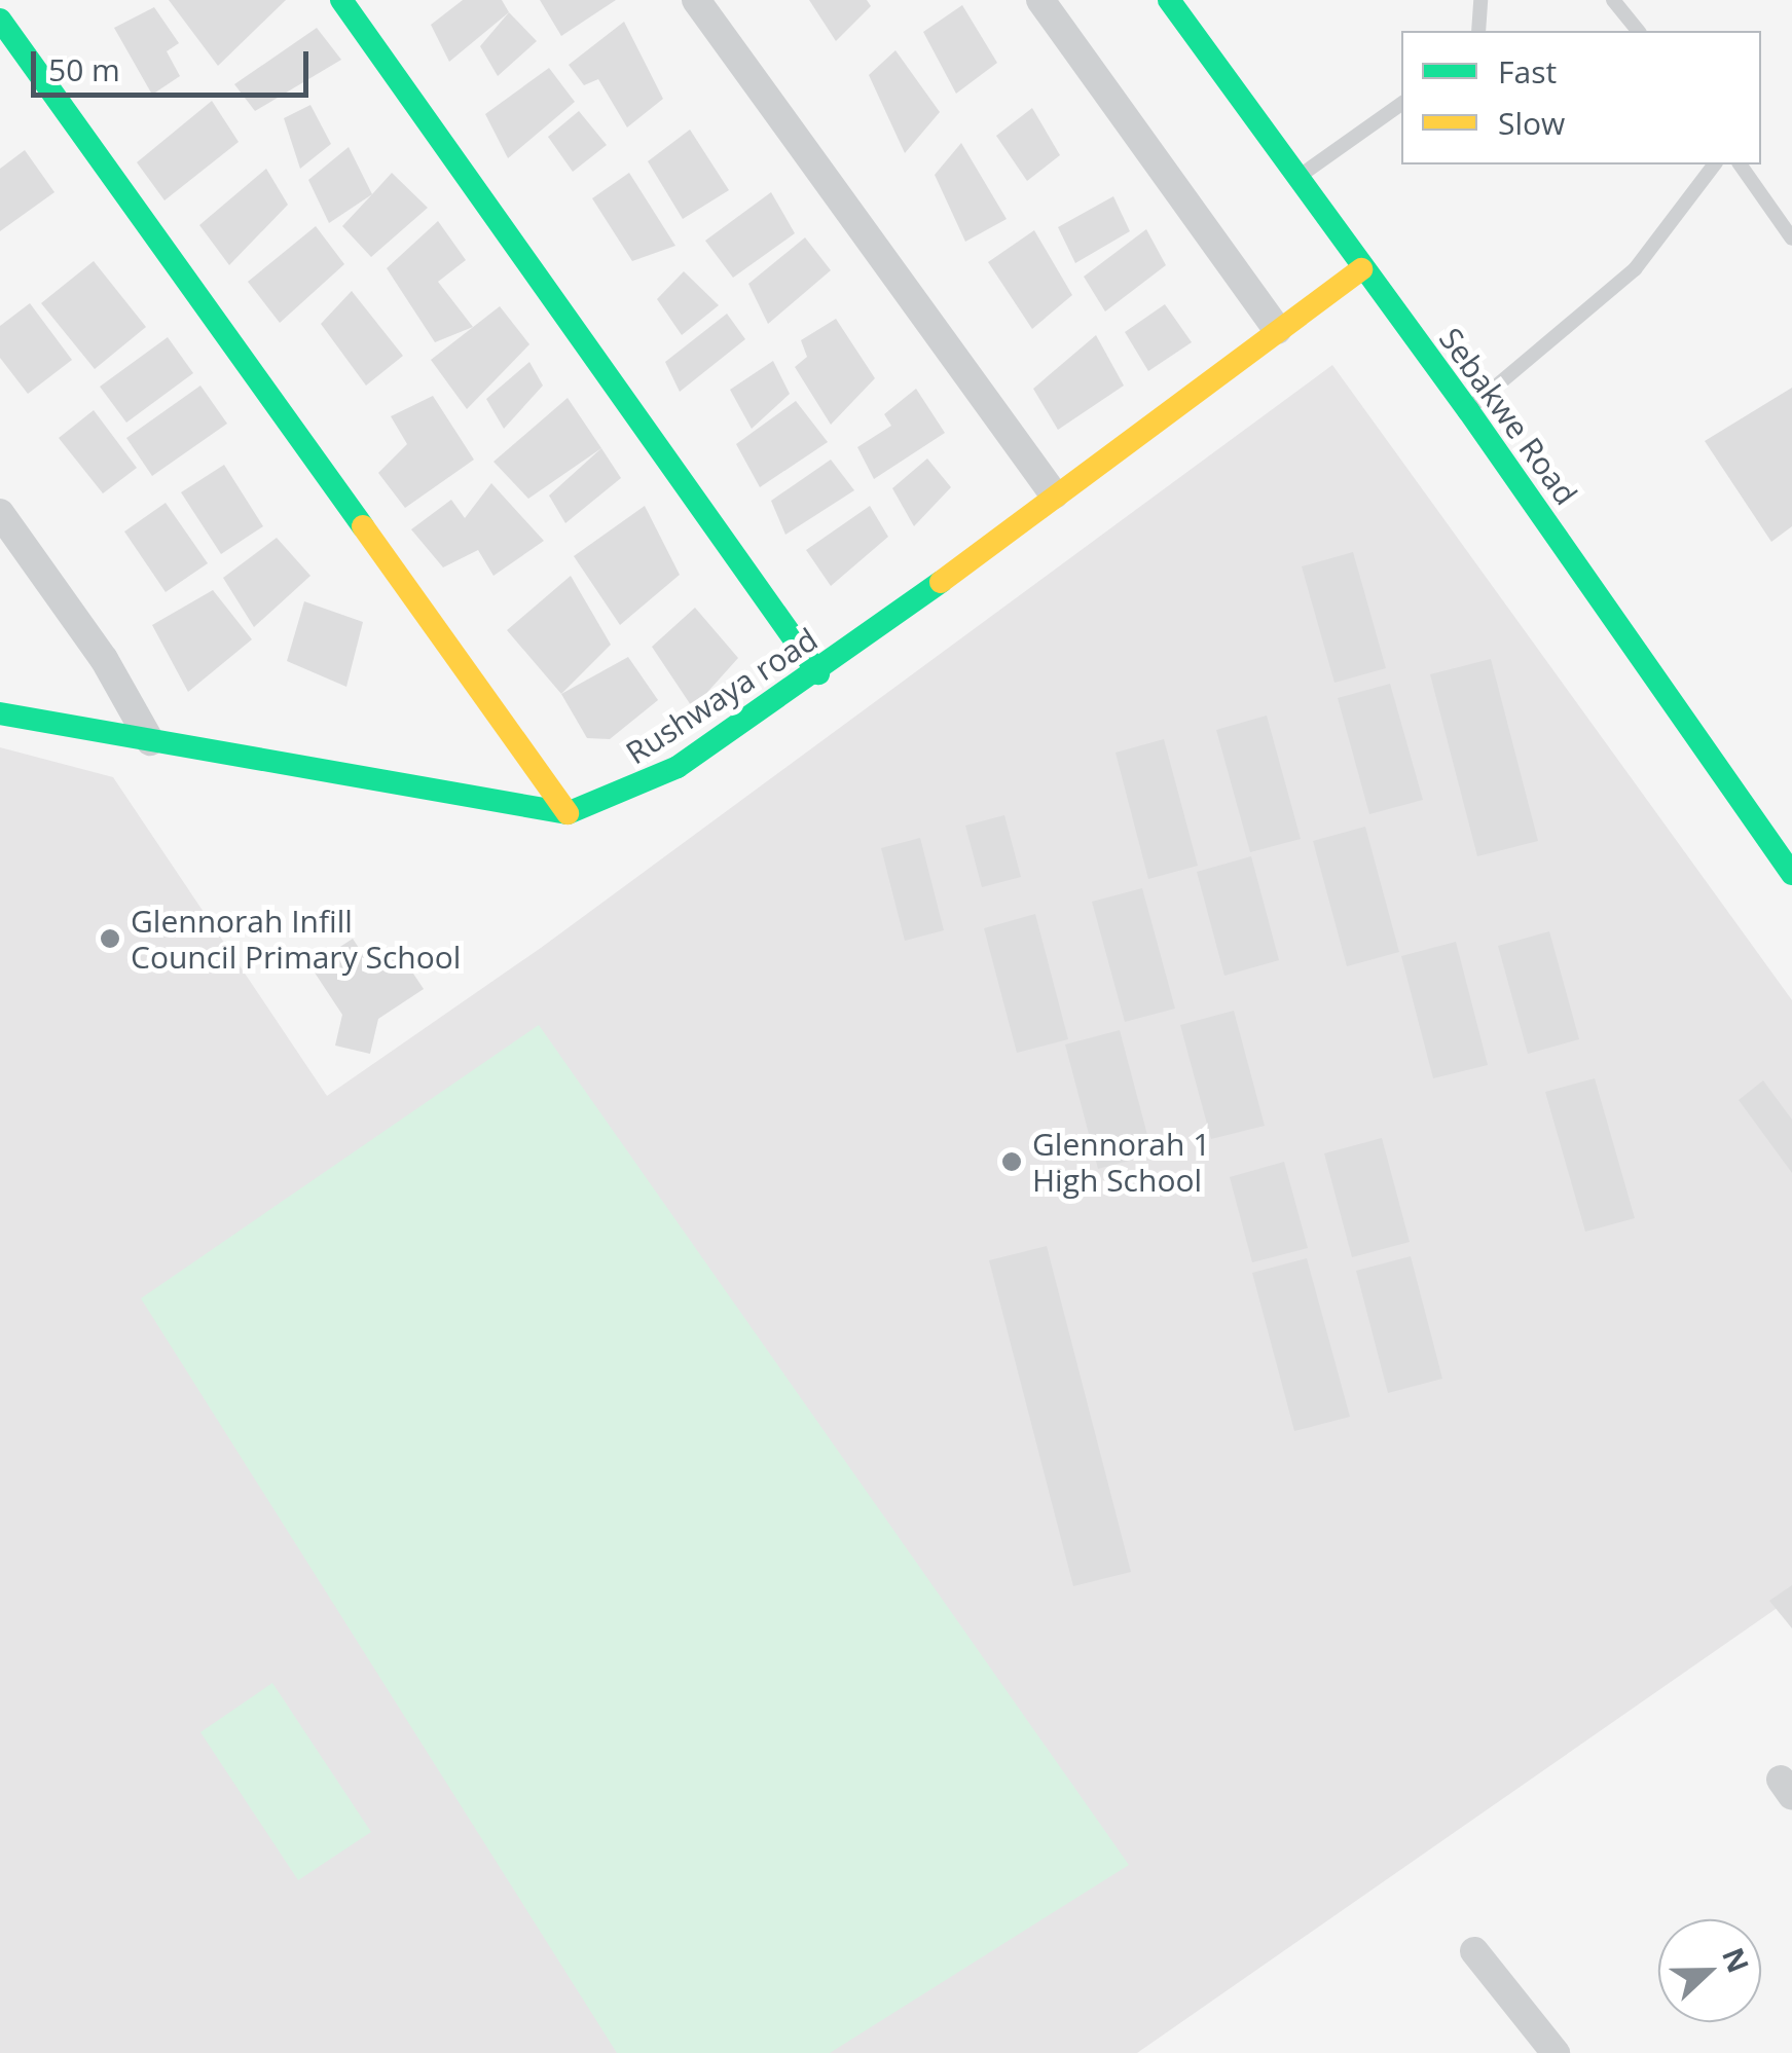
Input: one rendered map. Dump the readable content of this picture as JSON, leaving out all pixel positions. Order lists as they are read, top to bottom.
{
  "streets": {
    "street": ["Sebakwe Road", "Rushwaya road"]
  },
  "crossings": [
    ["Sebakwe Road", "Rushwaya road"]
  ],
  "places": ["Glennorah Infill Council Primary School", "Glennorah 1 High School"],
  "legend": ["Fast", "Slow"],
  "scale_bar": "50 m",
  "north": "right"
}
